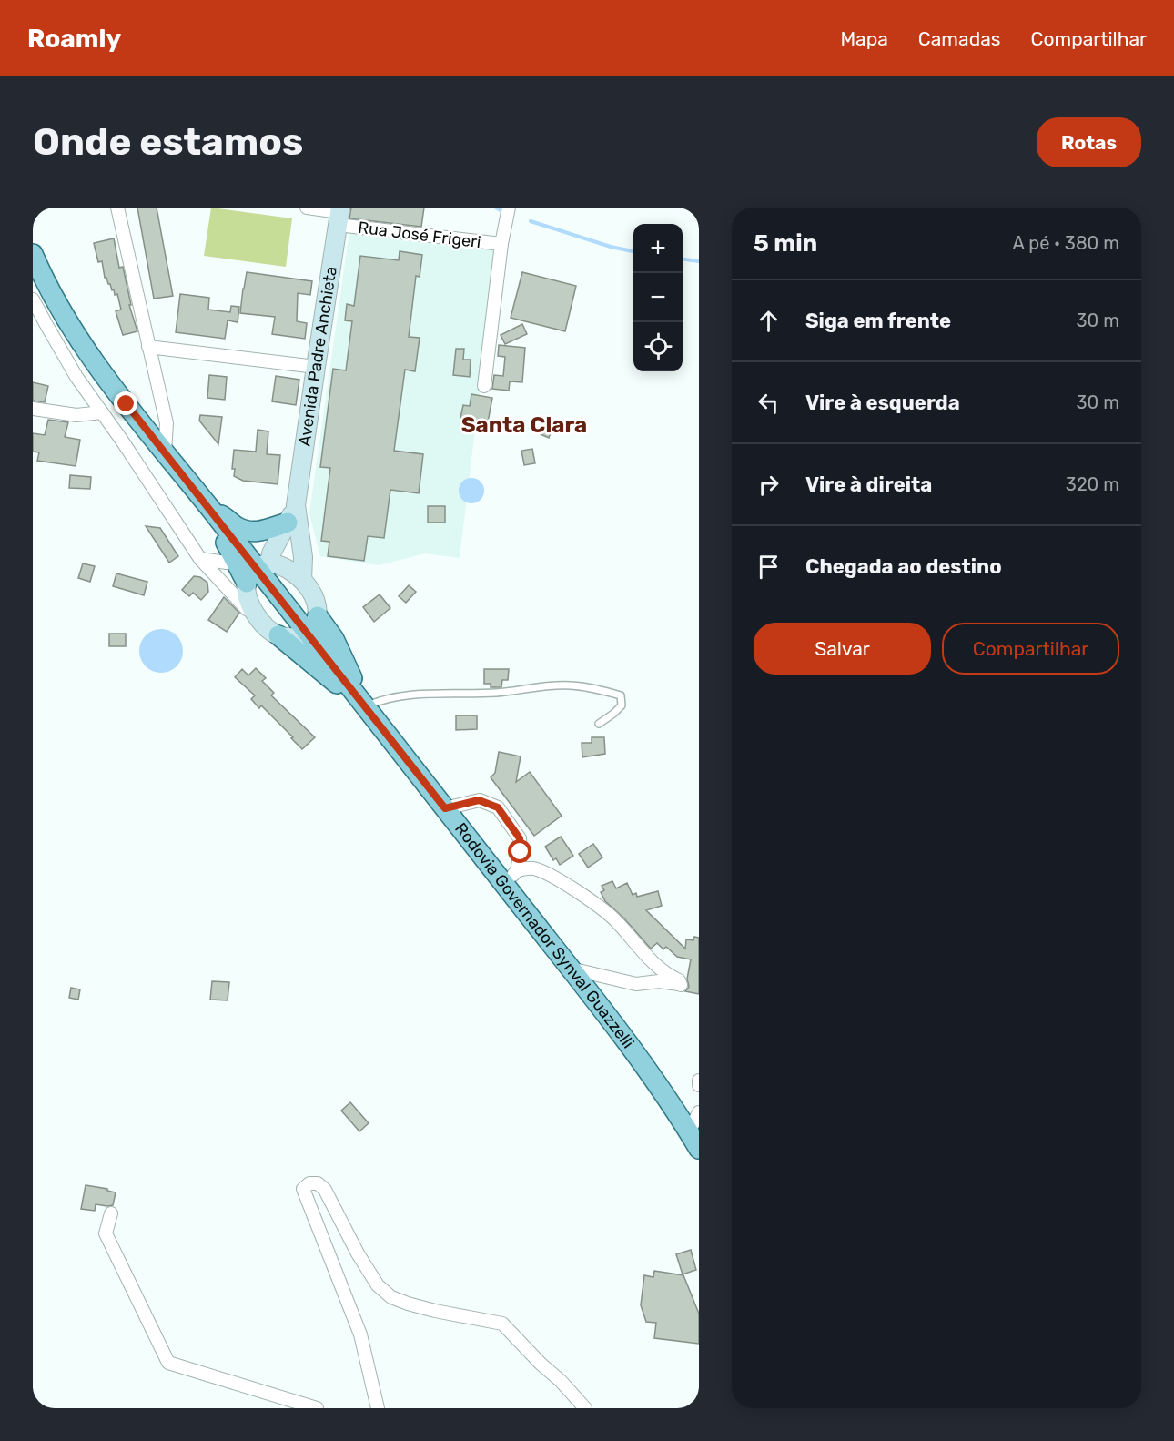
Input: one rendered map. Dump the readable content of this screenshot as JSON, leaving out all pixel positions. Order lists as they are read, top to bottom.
{
  "streets": {
    "main road": ["Rodovia Governador Synval Guazzelli"],
    "street": ["Rua José Frigeri", "Avenida Padre Anchieta"]
  },
  "crossings": [
    ["Rua José Frigeri", "Avenida Padre Anchieta"],
    ["Avenida Padre Anchieta", "Rodovia Governador Synval Guazzelli"]
  ],
  "districts": ["Santa Clara"],
  "page": {
    "header": "Roamly",
    "nav": ["Mapa", "Camadas", "Compartilhar"],
    "buttons": [
      "Rotas",
      ["Salvar", "Compartilhar"]
    ],
    "title": "Onde estamos",
    "heading": ["5 min", "A pé · 380 m"],
    "map_buttons": ["+", "−"],
    "list": [
      ["Siga em frente", "30 m"],
      ["Vire à esquerda", "30 m"],
      ["Vire à direita", "320 m"],
      "Chegada ao destino"
    ]
  }
}
